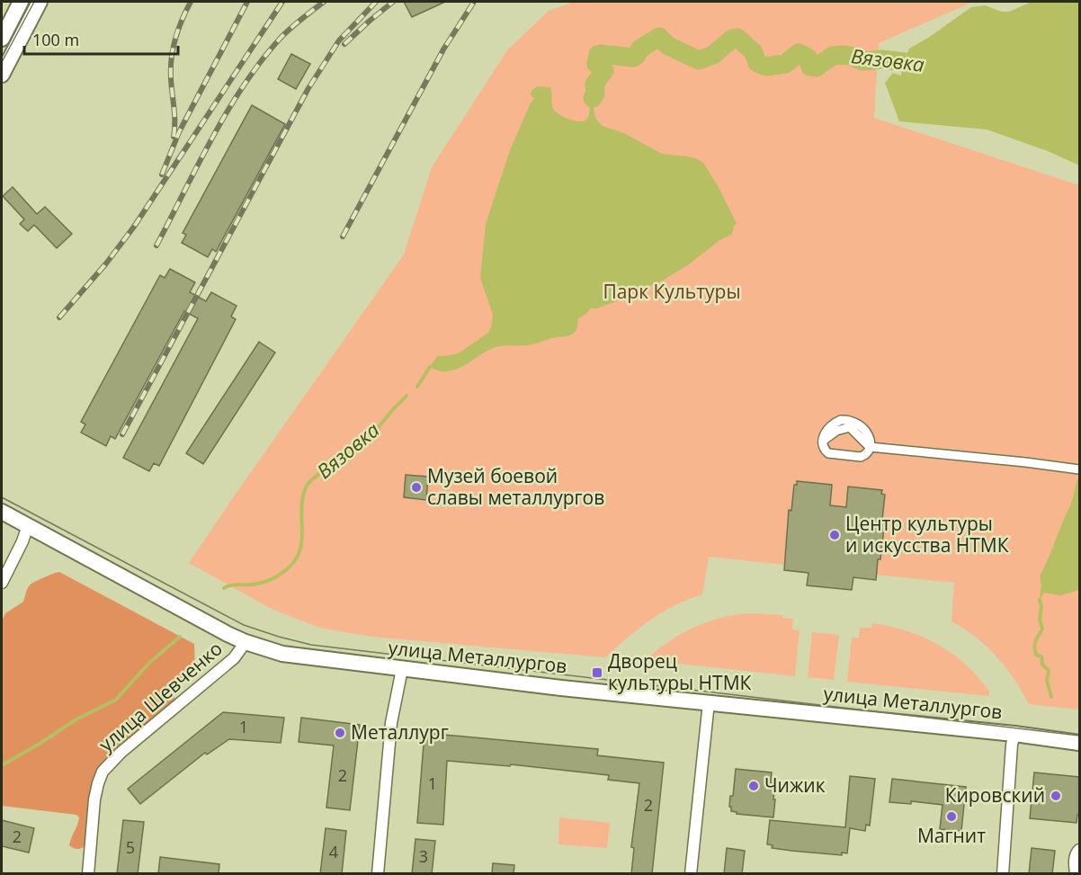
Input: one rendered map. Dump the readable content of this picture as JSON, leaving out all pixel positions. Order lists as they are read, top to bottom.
{
  "streets": {
    "main road": ["улица Металлургов"],
    "street": ["улица Шевченко"]
  },
  "crossings": [
    ["улица Металлургов", "улица Шевченко"]
  ],
  "water": ["Вязовка"],
  "parks": ["Парк Культуры"],
  "places": {
    "other": [
      "Музей боевой славы металлургов",
      "Центр культуры и искусства НТМК",
      "Металлург",
      "Чижик",
      "Кировский",
      "Магнит"
    ],
    "transit": ["Дворец культуры НТМК"]
  },
  "house_numbers": [
    "1",
    "2",
    "1",
    "2",
    "2",
    "5",
    "4",
    "3"
  ],
  "scale_bar": "100 m"
}
